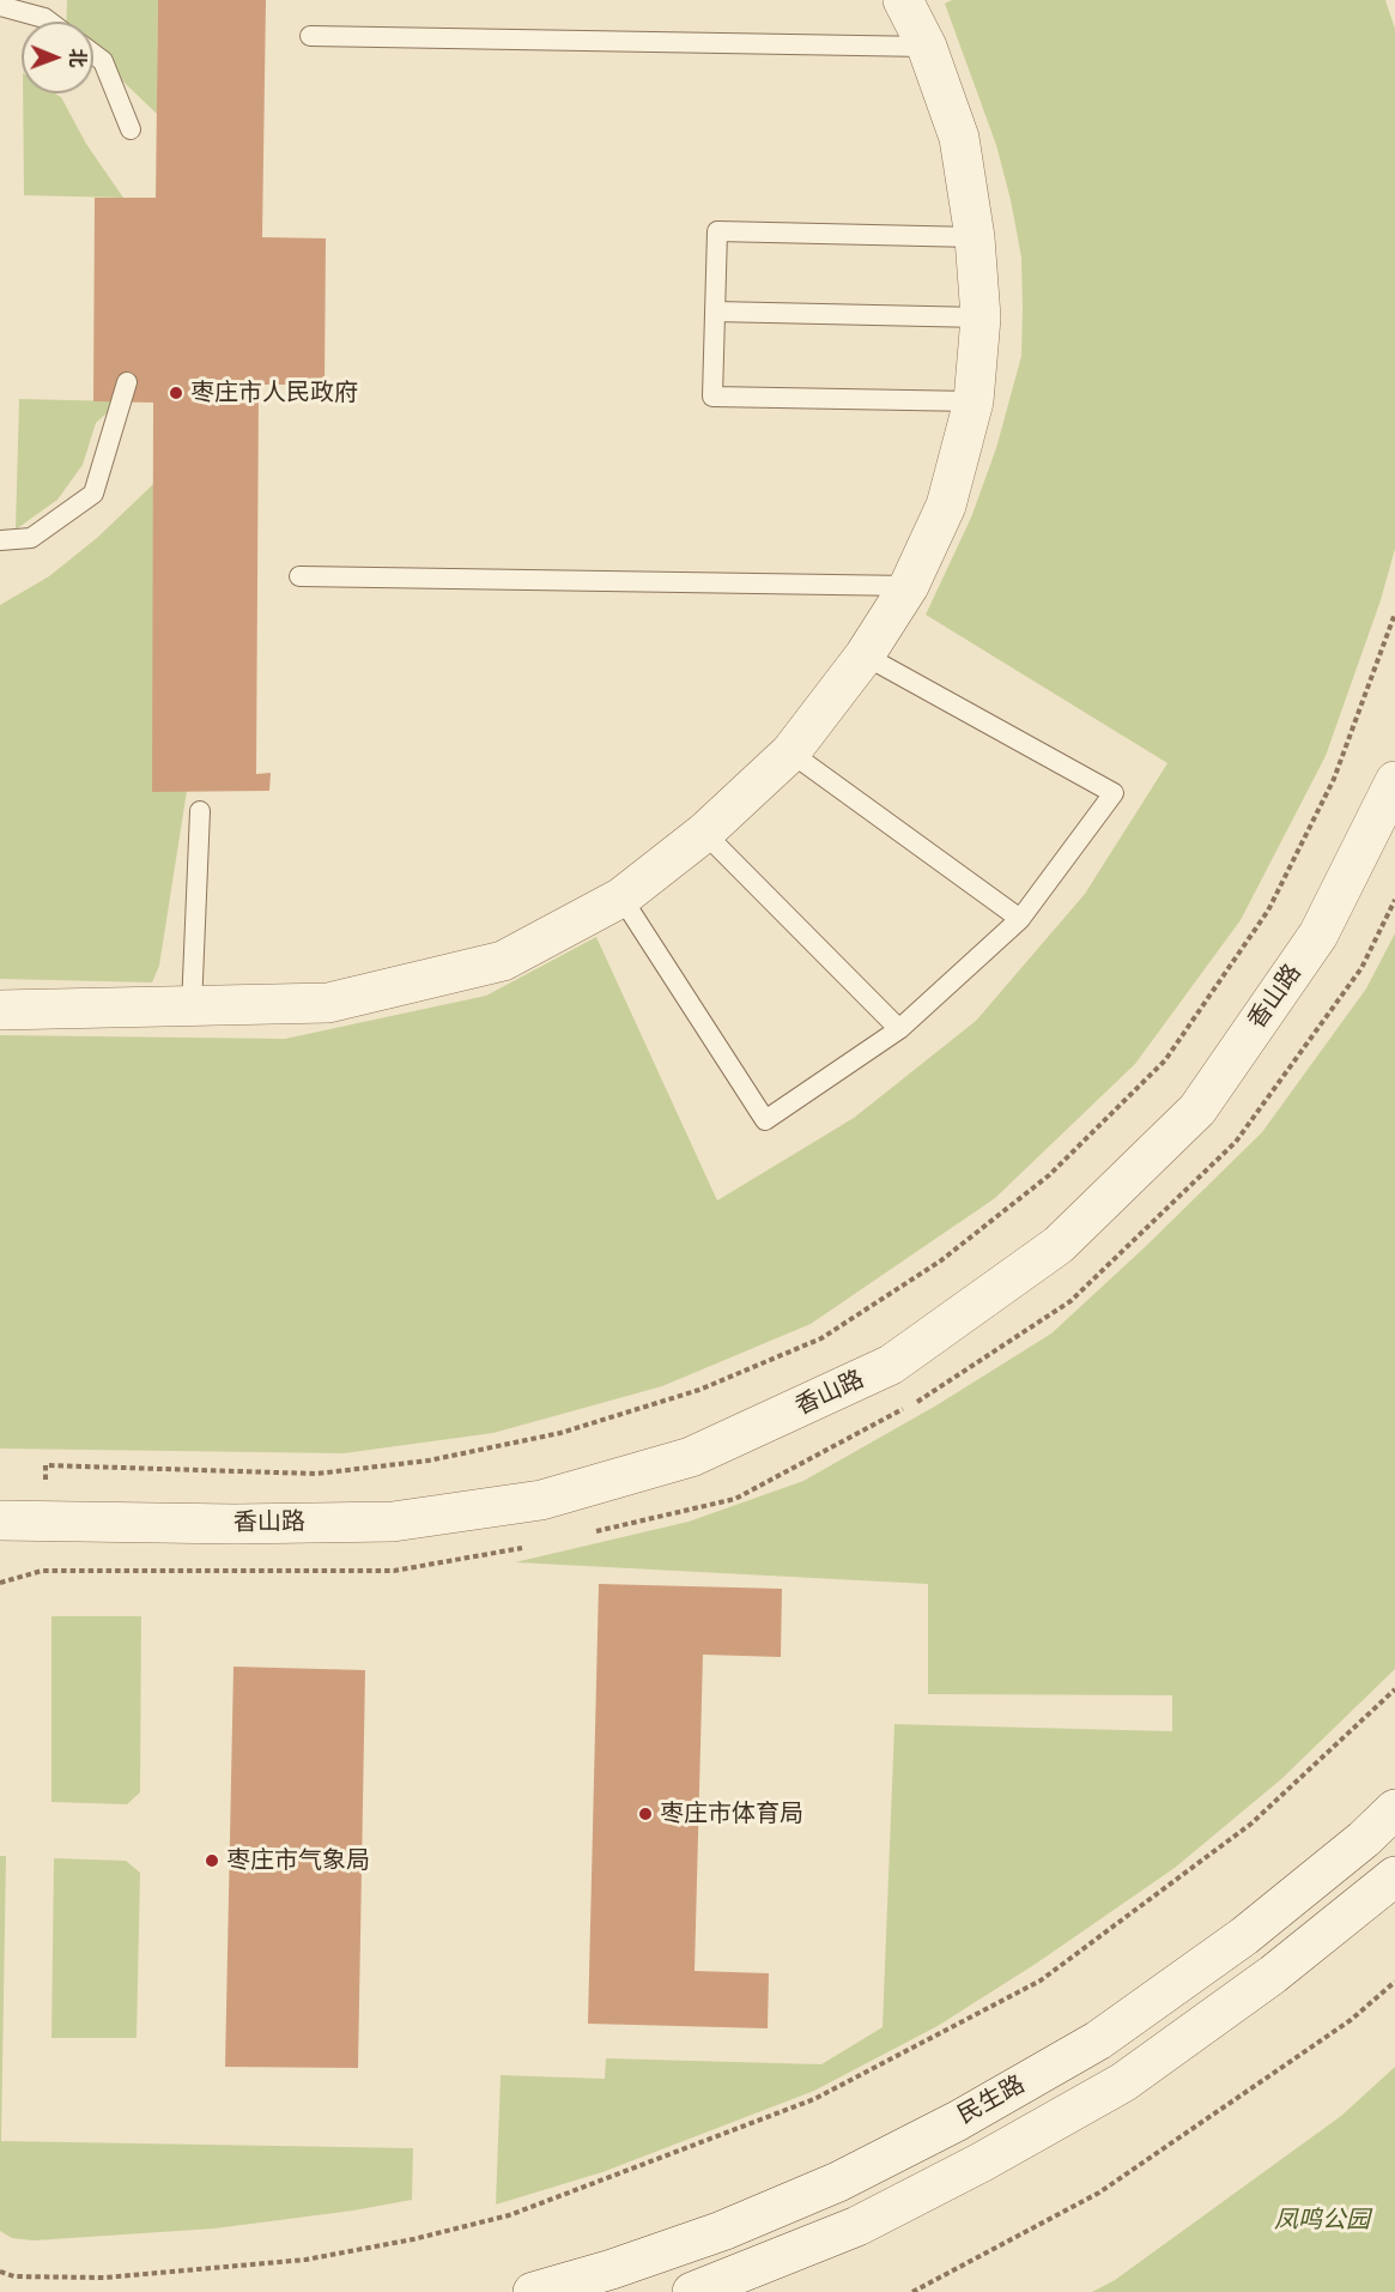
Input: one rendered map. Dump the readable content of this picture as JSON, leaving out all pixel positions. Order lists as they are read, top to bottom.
{
  "streets": {
    "street": ["香山路", "民生路"]
  },
  "parks": ["凤鸣公园"],
  "places": ["枣庄市人民政府", "枣庄市体育局", "枣庄市气象局"],
  "north": "right"
}
